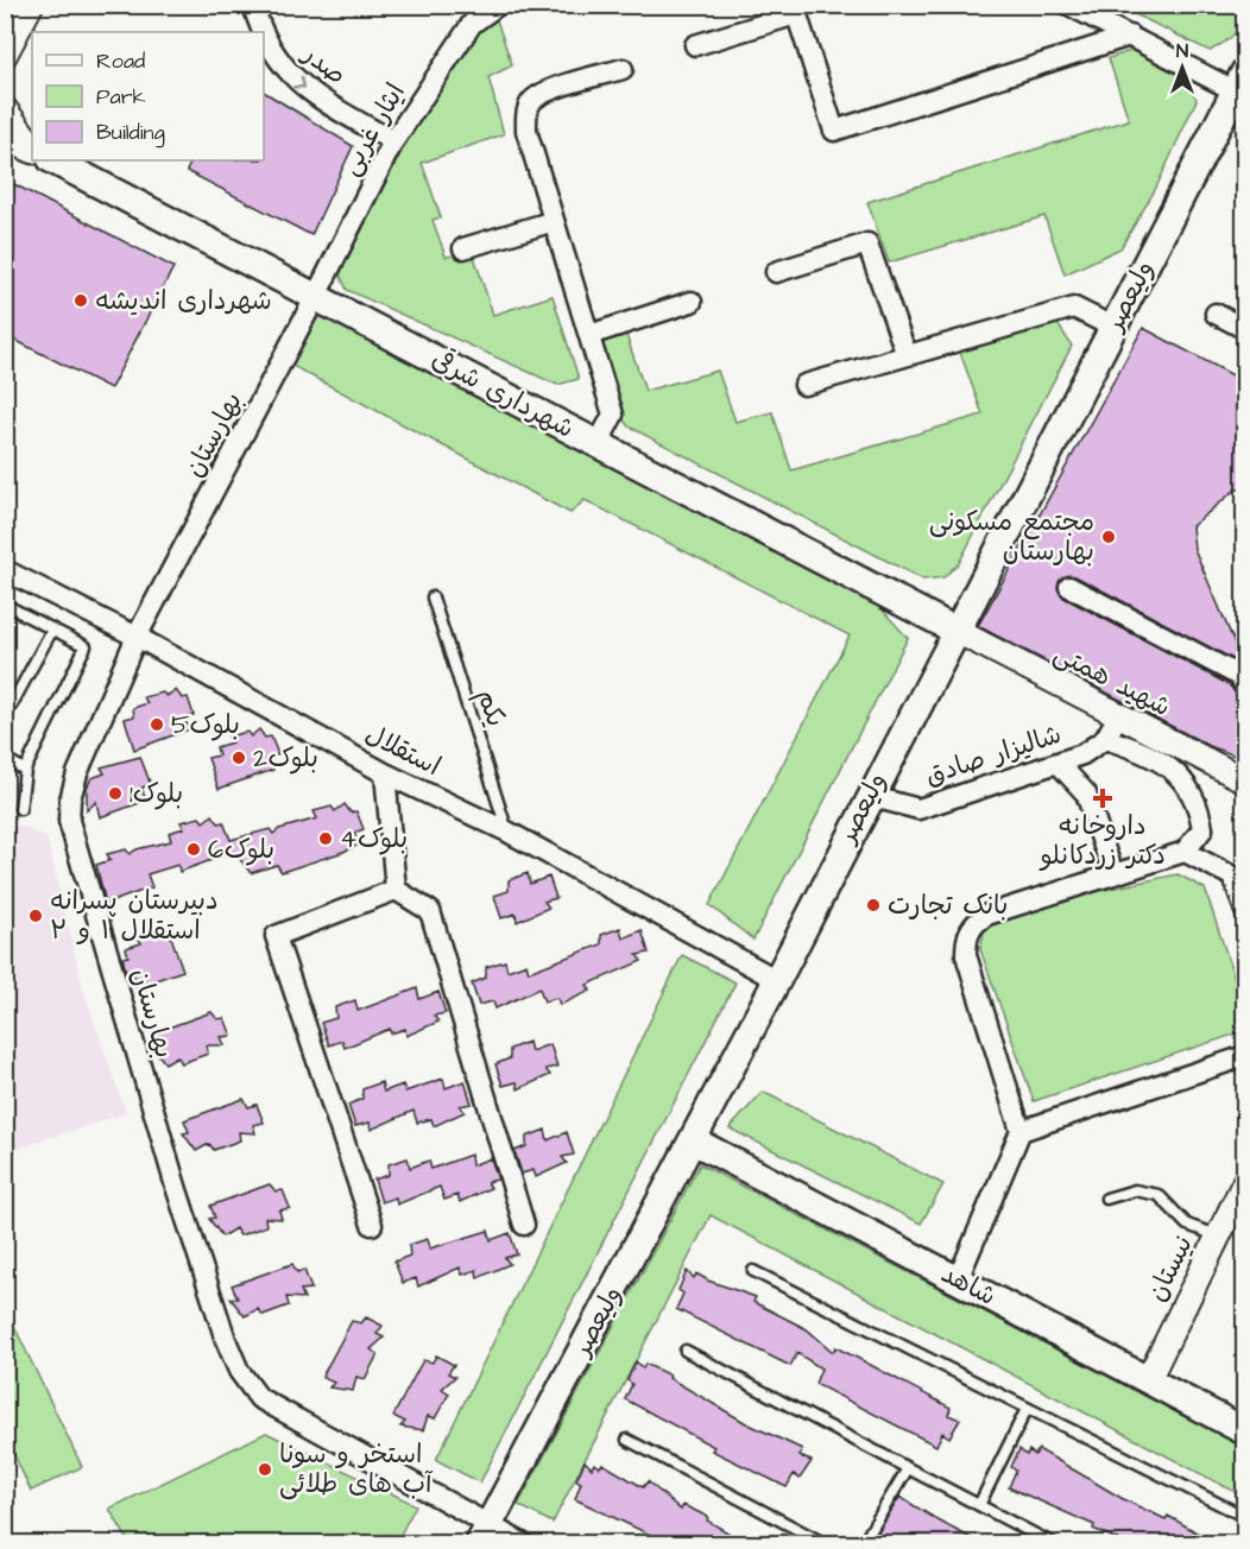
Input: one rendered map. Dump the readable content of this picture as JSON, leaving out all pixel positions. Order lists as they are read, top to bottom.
{
  "streets": {
    "main road": ["ولیعصر", "شهرداری شرقی", "شاهد"],
    "street": [
      "صدر",
      "ایثار غربی",
      "بهارستان",
      "شهید همتی",
      "استقلال",
      "شالیزار صادق",
      "نيستان"
    ],
    "lane": ["یکم"]
  },
  "crossings": [
    ["صدر", "ایثار غربی"],
    ["ایثار غربی", "شهرداری شرقی"],
    ["ایثار غربی", "بهارستان"],
    ["ولیعصر", "شهرداری شرقی"],
    ["ولیعصر", "بهارستان"],
    ["ولیعصر", "شهید همتی"],
    ["ولیعصر", "استقلال"],
    ["ولیعصر", "شالیزار صادق"],
    ["ولیعصر", "شاهد"],
    ["شهرداری شرقی", "بهارستان"],
    ["شهرداری شرقی", "شهید همتی"],
    ["بهارستان", "استقلال"],
    ["شهید همتی", "شالیزار صادق"],
    ["یکم", "استقلال"],
    ["نيستان", "شاهد"]
  ],
  "one_way": ["صدر"],
  "places": {
    "other": [
      "شهرداری اندیشه",
      "مجتمع مسکونی بهارستان",
      "بلوک5",
      "بلوک2",
      "بلوک1",
      "بلوک4",
      "بلوک6",
      "بانک تجارت",
      "دبیرستان پسرانه استقلال ۱ و ۲",
      "استخر و سونا آب های طلائی"
    ],
    "health": ["داروخانه دکتر زردکانلو"]
  },
  "legend": ["Road", "Park", "Building"],
  "north": "top"
}
